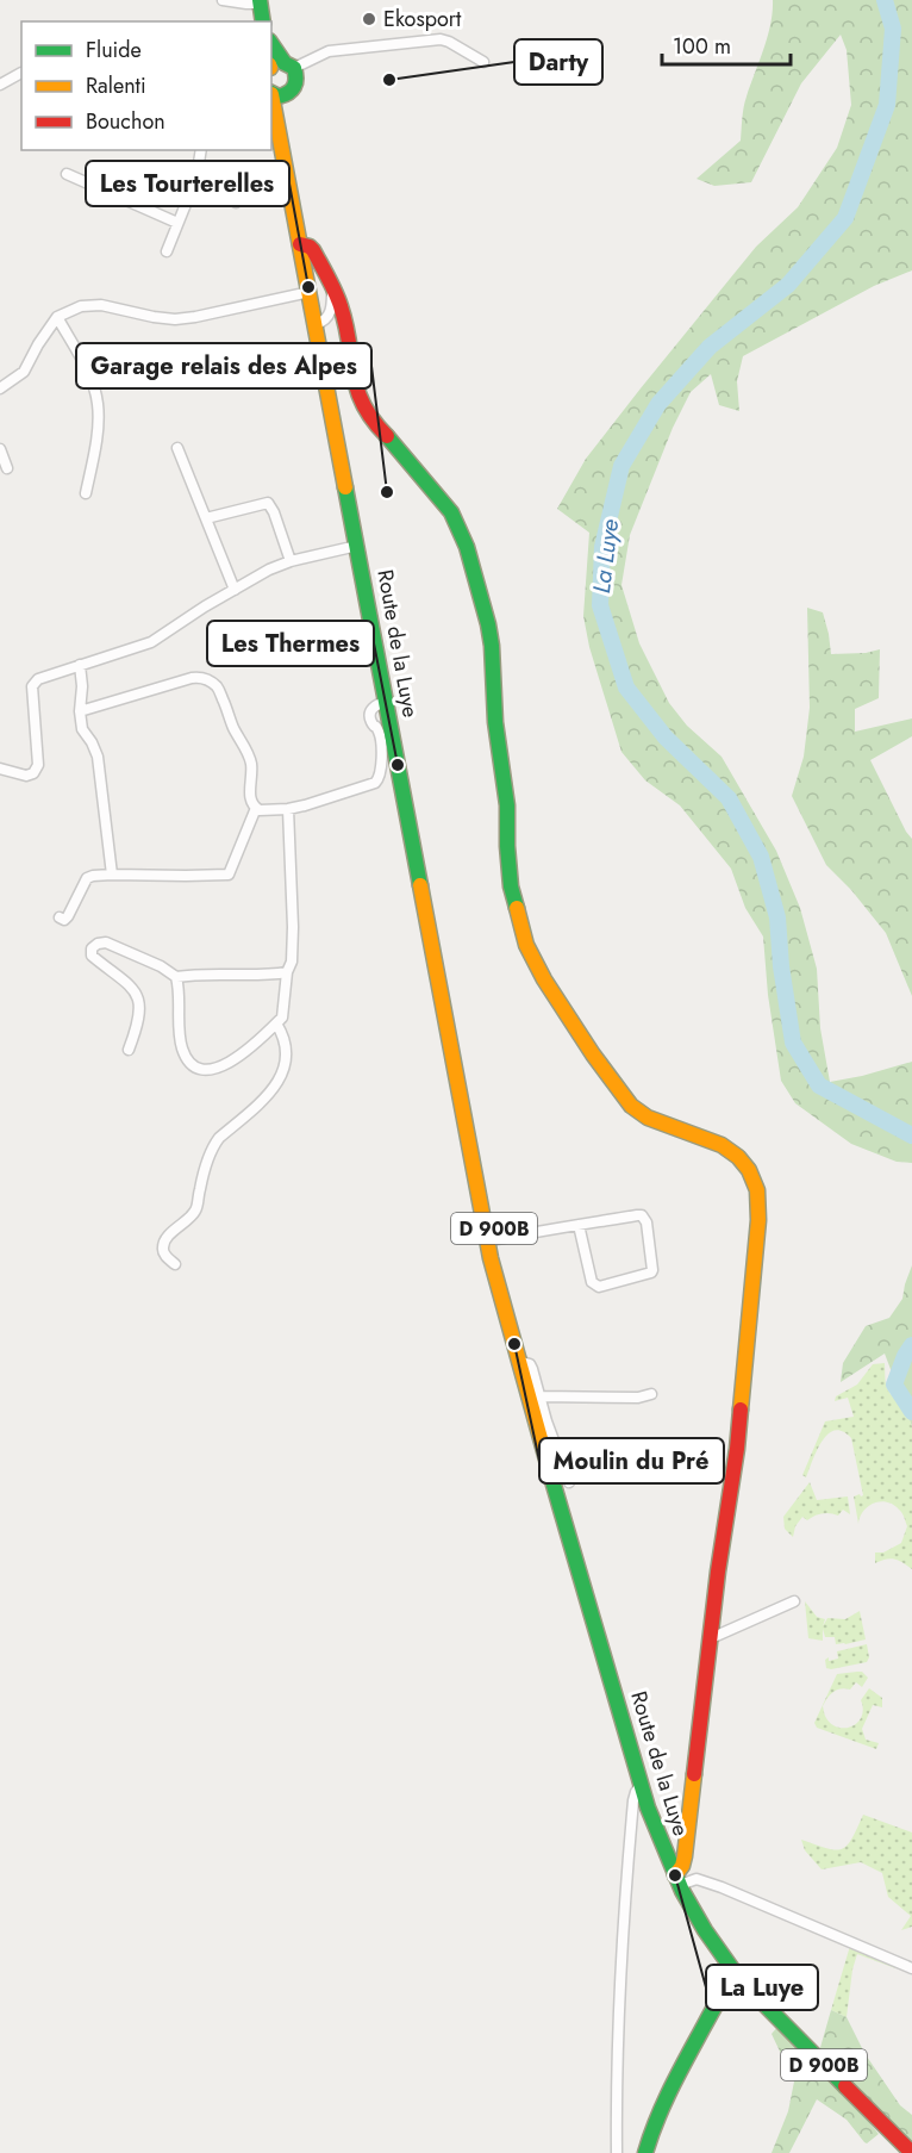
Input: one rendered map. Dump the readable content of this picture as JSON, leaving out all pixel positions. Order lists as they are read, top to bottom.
{
  "streets": {
    "main road": ["Route de la Luye", "D 900B"]
  },
  "water": ["La Luye"],
  "places": [
    "Ekosport",
    "Darty",
    "Les Tourterelles",
    "Garage relais des Alpes",
    "Les Thermes",
    "Moulin du Pré",
    "La Luye"
  ],
  "legend": ["Fluide", "Ralenti", "Bouchon"],
  "scale_bar": "100 m"
}
